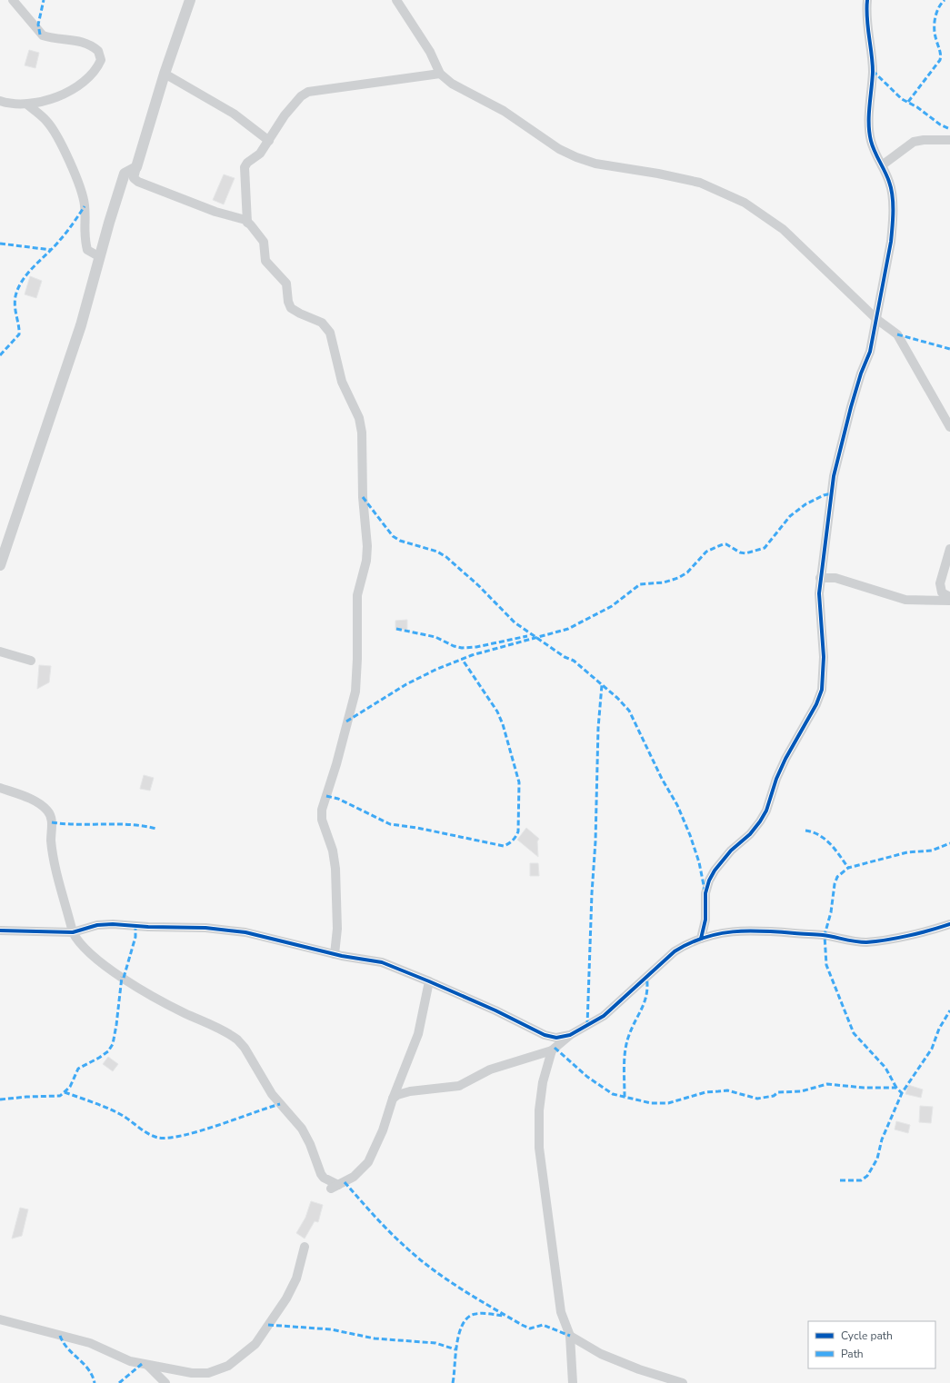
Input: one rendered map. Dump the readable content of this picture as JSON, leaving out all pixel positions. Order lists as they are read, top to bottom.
{
  "legend": ["Cycle path", "Path"]
}
